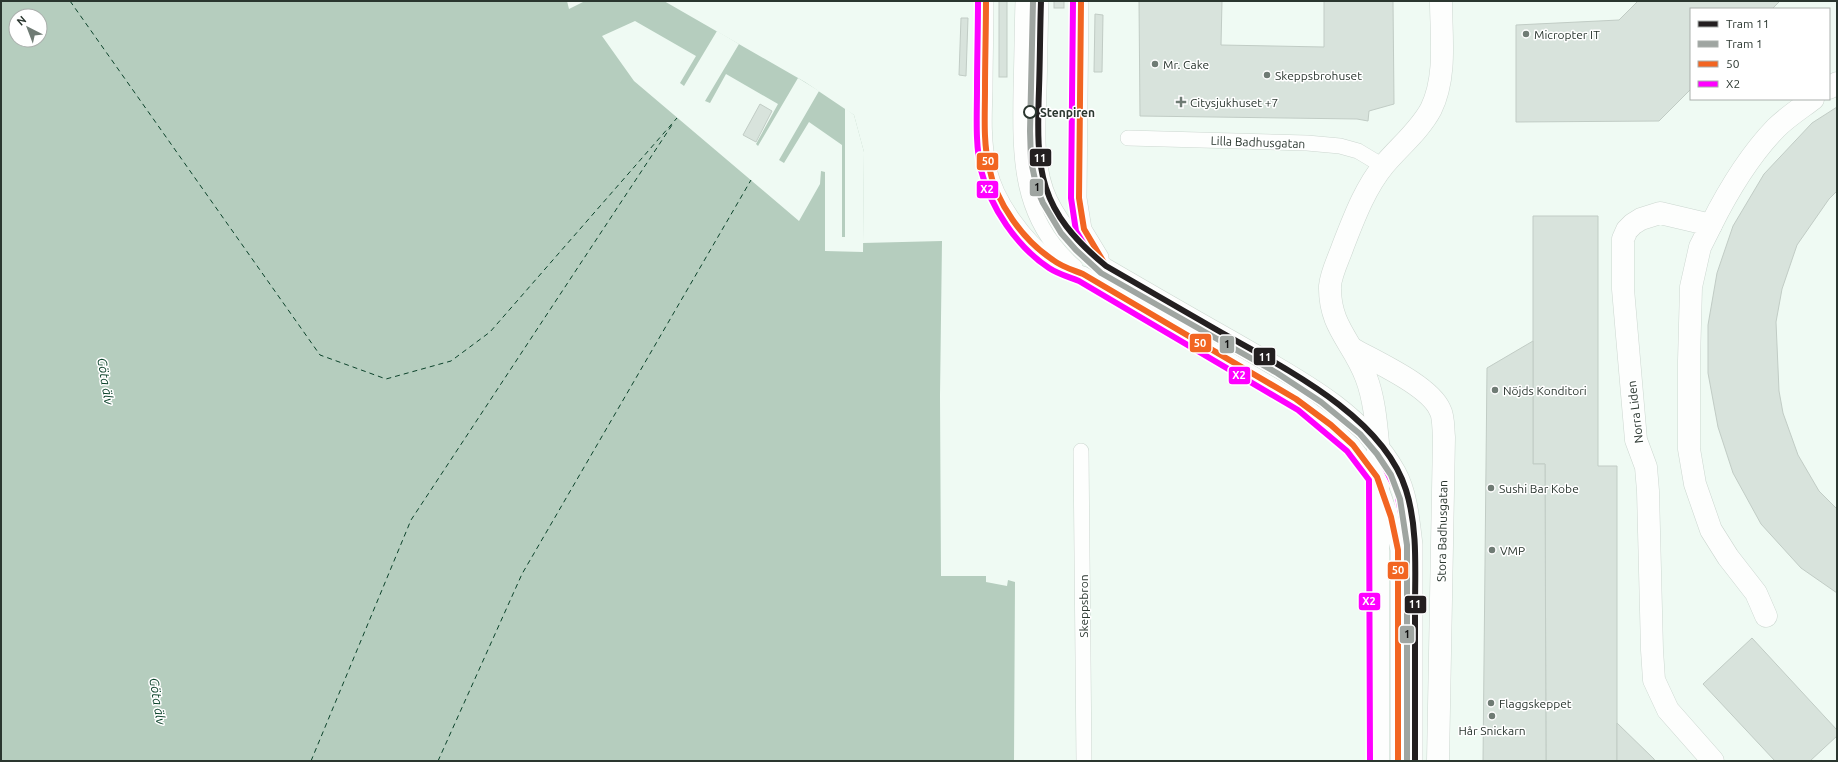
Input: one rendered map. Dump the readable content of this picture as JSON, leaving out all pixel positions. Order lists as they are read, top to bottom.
{
  "streets": {
    "street": ["Norra Liden", "Stora Badhusgatan"],
    "lane": ["Lilla Badhusgatan", "Skeppsbron"]
  },
  "crossings": [
    ["Lilla Badhusgatan", "Stora Badhusgatan"]
  ],
  "water": ["Göta älv"],
  "places": {
    "other": [
      "Micropter IT",
      "Mr. Cake",
      "Skeppsbrohuset",
      "Stenpiren",
      "Nöjds Konditori",
      "Sushi Bar Kobe",
      "VMP",
      "Flaggskeppet",
      "Hår Snickarn"
    ],
    "health": ["Citysjukhuset +7"]
  },
  "lines": [
    "tram line 11",
    "tram line 1",
    "transit line 50",
    "transit line X2"
  ],
  "legend": [
    "Tram 11",
    "Tram 1",
    "50",
    "X2"
  ],
  "north": "top left"
}
